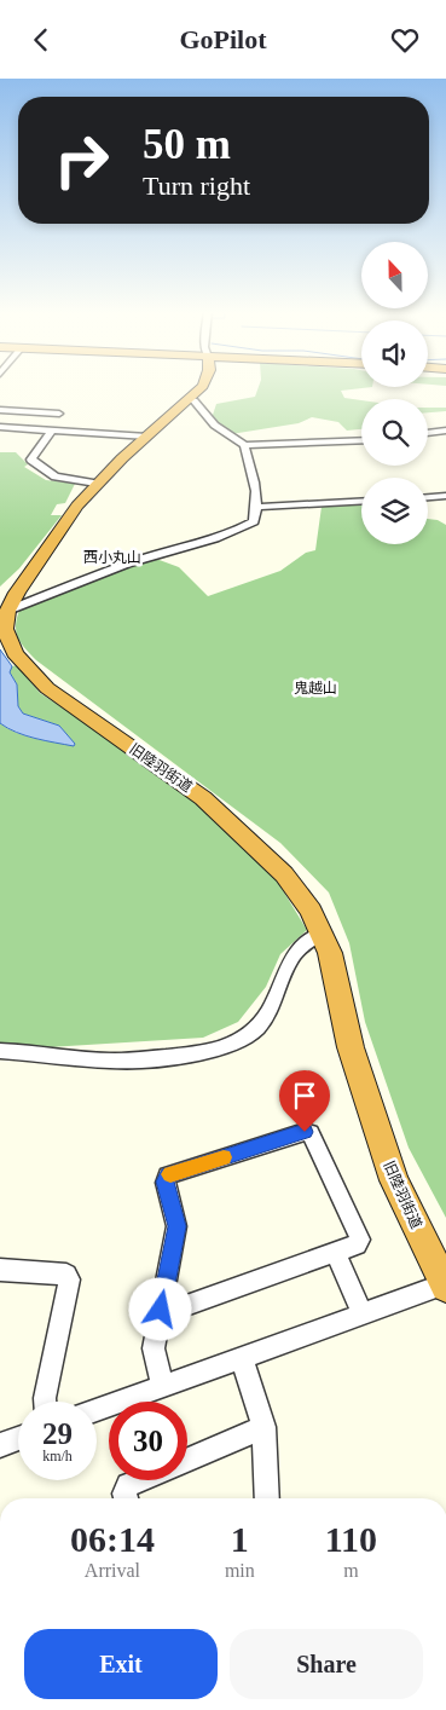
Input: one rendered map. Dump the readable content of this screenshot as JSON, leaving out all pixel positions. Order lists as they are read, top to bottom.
{
  "streets": {
    "highway": ["旧陸羽街道"]
  },
  "districts": ["西小丸山", "鬼越山"],
  "north": "top",
  "page": {
    "header": "GoPilot",
    "turn": ["50 m", "Turn right"],
    "speed": "29 km/h",
    "limit": "30",
    "eta": [
      "06:14",
      "Arrival",
      "1",
      "min",
      "110",
      "m"
    ],
    "buttons": ["Exit", "Share"]
  }
}
